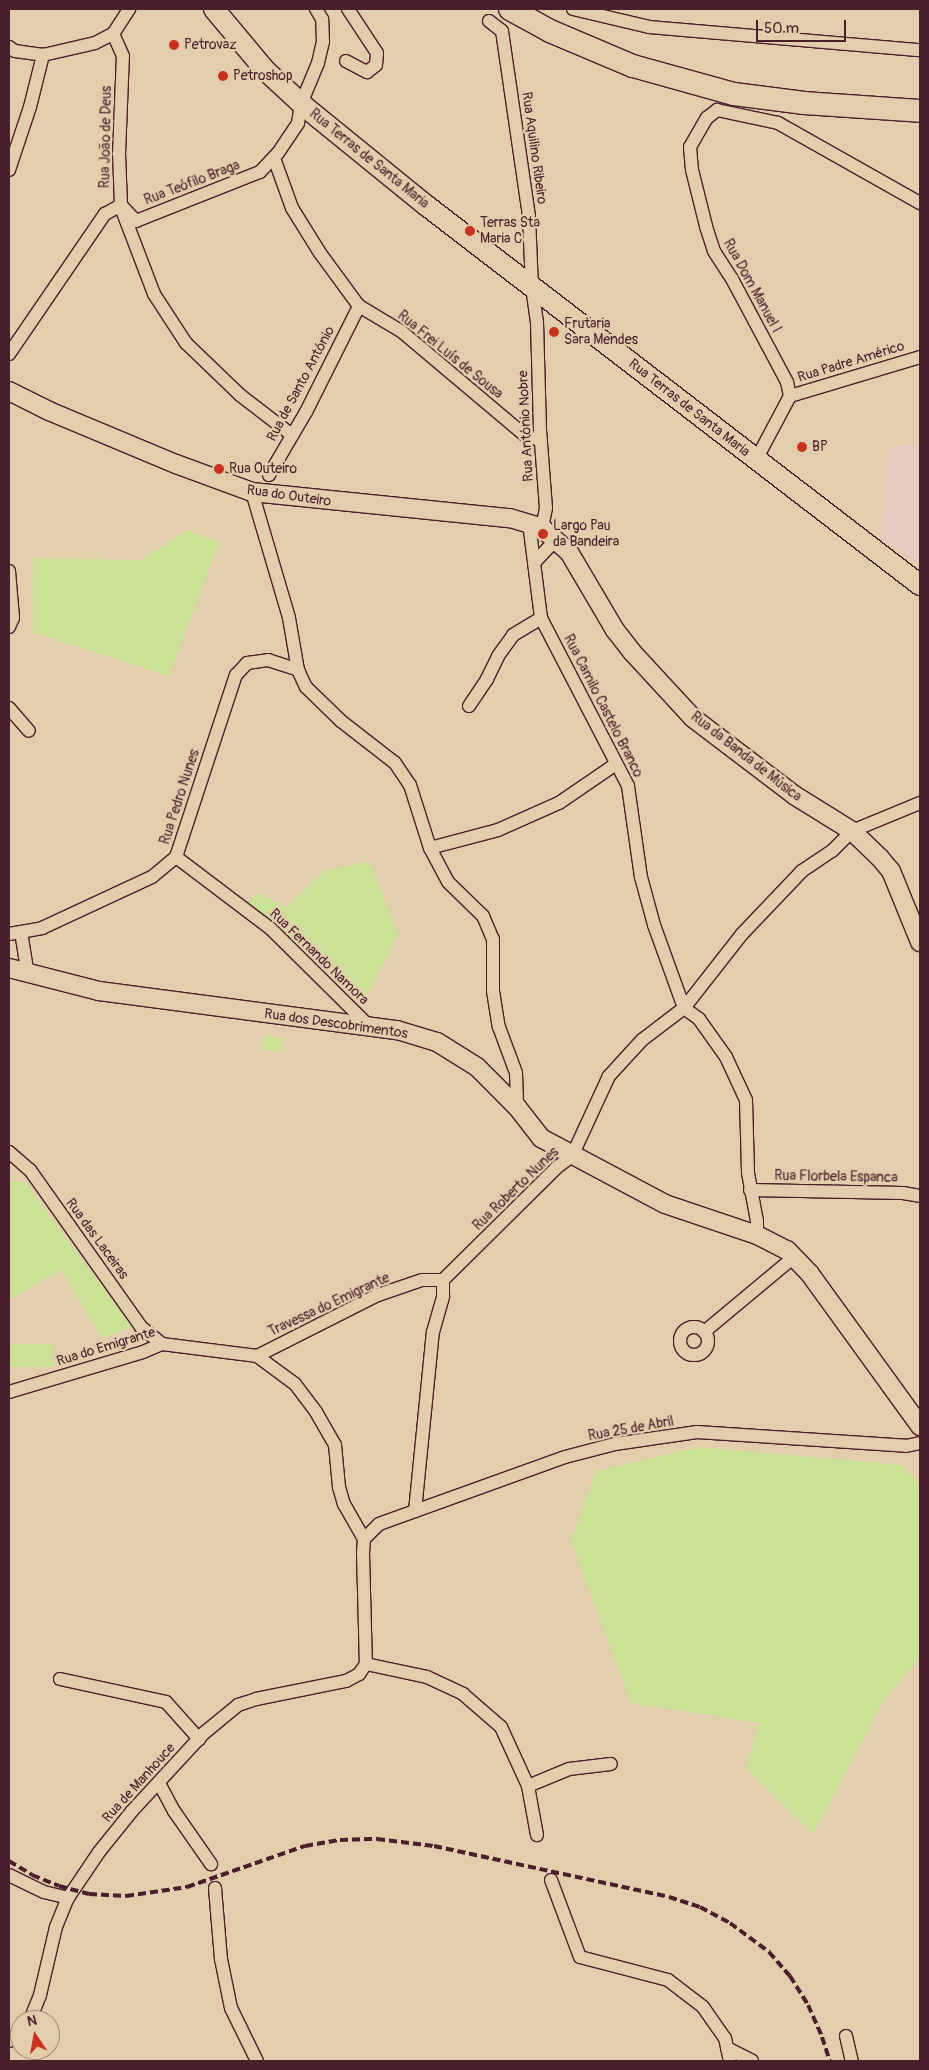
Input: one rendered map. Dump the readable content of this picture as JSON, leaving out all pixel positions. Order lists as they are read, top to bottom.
{
  "streets": {
    "main road": ["Rua Terras de Santa Maria"],
    "street": [
      "Rua João de Deus",
      "Rua Aquilino Ribeiro",
      "Rua Teófilo Braga",
      "Rua Dom Manuel I",
      "Rua Frei Luís de Sousa",
      "Rua Padre Américo",
      "Rua de Santo António",
      "Rua António Nobre",
      "Rua do Outeiro",
      "Rua Camilo Castelo Branco",
      "Rua da Banda de Música",
      "Rua Pedro Nunes",
      "Rua Fernando Namora",
      "Rua dos Descobrimentos",
      "Rua Florbela Espanca",
      "Rua Roberto Nunes",
      "Rua das Laceiras",
      "Travessa do Emigrante",
      "Rua do Emigrante",
      "Rua 25 de Abril",
      "Rua de Manhouce"
    ]
  },
  "crossings": [
    ["Rua João de Deus", "Rua Teófilo Braga"],
    ["Rua Aquilino Ribeiro", "Rua Terras de Santa Maria"],
    ["Rua Aquilino Ribeiro", "Rua António Nobre"],
    ["Rua Terras de Santa Maria", "Rua António Nobre"],
    ["Rua Teófilo Braga", "Rua Frei Luís de Sousa"],
    ["Rua Dom Manuel I", "Rua Padre Américo"],
    ["Rua Frei Luís de Sousa", "Rua de Santo António"],
    ["Rua Frei Luís de Sousa", "Rua António Nobre"],
    ["Rua António Nobre", "Rua do Outeiro"],
    ["Rua António Nobre", "Rua Camilo Castelo Branco"],
    ["Rua António Nobre", "Rua da Banda de Música"],
    ["Rua do Outeiro", "Rua Camilo Castelo Branco"],
    ["Rua do Outeiro", "Rua da Banda de Música"],
    ["Rua Camilo Castelo Branco", "Rua da Banda de Música"],
    ["Rua Camilo Castelo Branco", "Rua Roberto Nunes"],
    ["Rua da Banda de Música", "Rua Roberto Nunes"],
    ["Rua Pedro Nunes", "Rua Fernando Namora"],
    ["Rua Pedro Nunes", "Rua dos Descobrimentos"],
    ["Rua Fernando Namora", "Rua dos Descobrimentos"],
    ["Rua dos Descobrimentos", "Rua Roberto Nunes"],
    ["Rua Roberto Nunes", "Travessa do Emigrante"],
    ["Rua das Laceiras", "Rua do Emigrante"],
    ["Travessa do Emigrante", "Rua do Emigrante"],
    ["Rua do Emigrante", "Rua 25 de Abril"]
  ],
  "places": [
    "Petrovaz",
    "Petroshop",
    "Terras Stª Maria C",
    "Frutaria Sara Mendes",
    "BP",
    "Rua Outeiro",
    "Largo Pau da Bandeira"
  ],
  "scale_bar": "50 m",
  "north": "top"
}
